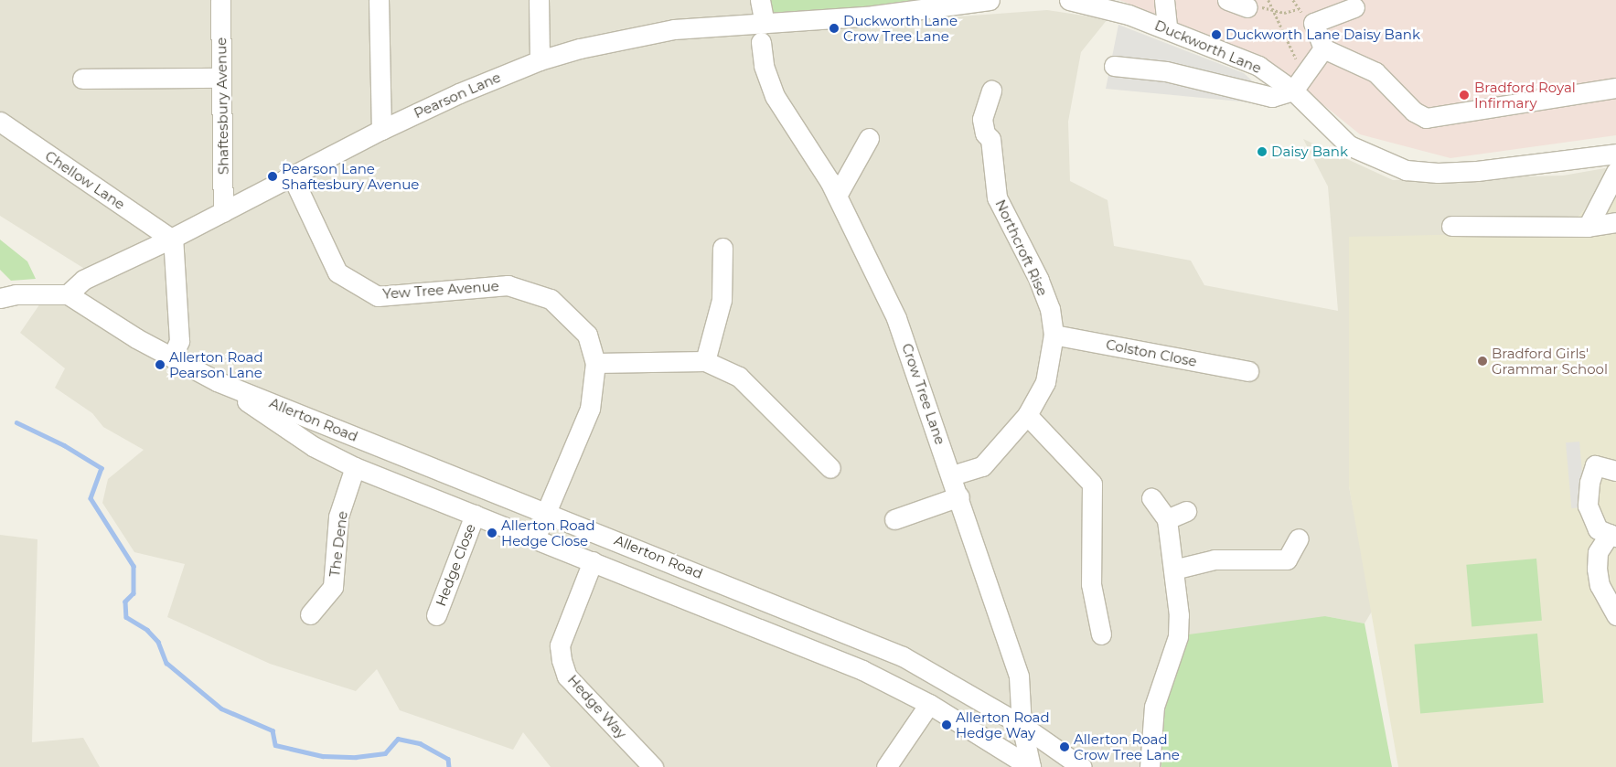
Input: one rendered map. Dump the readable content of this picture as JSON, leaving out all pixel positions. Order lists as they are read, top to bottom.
{
  "streets": {
    "street": [
      "Duckworth Lane",
      "Pearson Lane",
      "Shaftesbury Avenue",
      "Chellow Lane",
      "Northcroft Rise",
      "Yew Tree Avenue",
      "Colston Close",
      "Crow Tree Lane",
      "Allerton Road",
      "The Dene",
      "Hedge Close",
      "Hedge Way"
    ]
  },
  "crossings": [
    ["Pearson Lane", "Shaftesbury Avenue"],
    ["Pearson Lane", "Chellow Lane"],
    ["Pearson Lane", "Yew Tree Avenue"],
    ["Pearson Lane", "Crow Tree Lane"],
    ["Pearson Lane", "Allerton Road"],
    ["Northcroft Rise", "Colston Close"],
    ["Northcroft Rise", "Crow Tree Lane"],
    ["Yew Tree Avenue", "Allerton Road"],
    ["Crow Tree Lane", "Allerton Road"],
    ["Allerton Road", "The Dene"],
    ["Allerton Road", "Hedge Close"],
    ["Allerton Road", "Hedge Way"]
  ],
  "places": [
    "Duckworth Lane Crow Tree Lane",
    "Duckworth Lane Daisy Bank",
    "Bradford Royal Infirmary",
    "Daisy Bank",
    "Pearson Lane Shaftesbury Avenue",
    "Bradford Girls' Grammar School",
    "Allerton Road Pearson Lane",
    "Allerton Road Hedge Close",
    "Allerton Road Hedge Way",
    "Allerton Road Crow Tree Lane"
  ]
}
